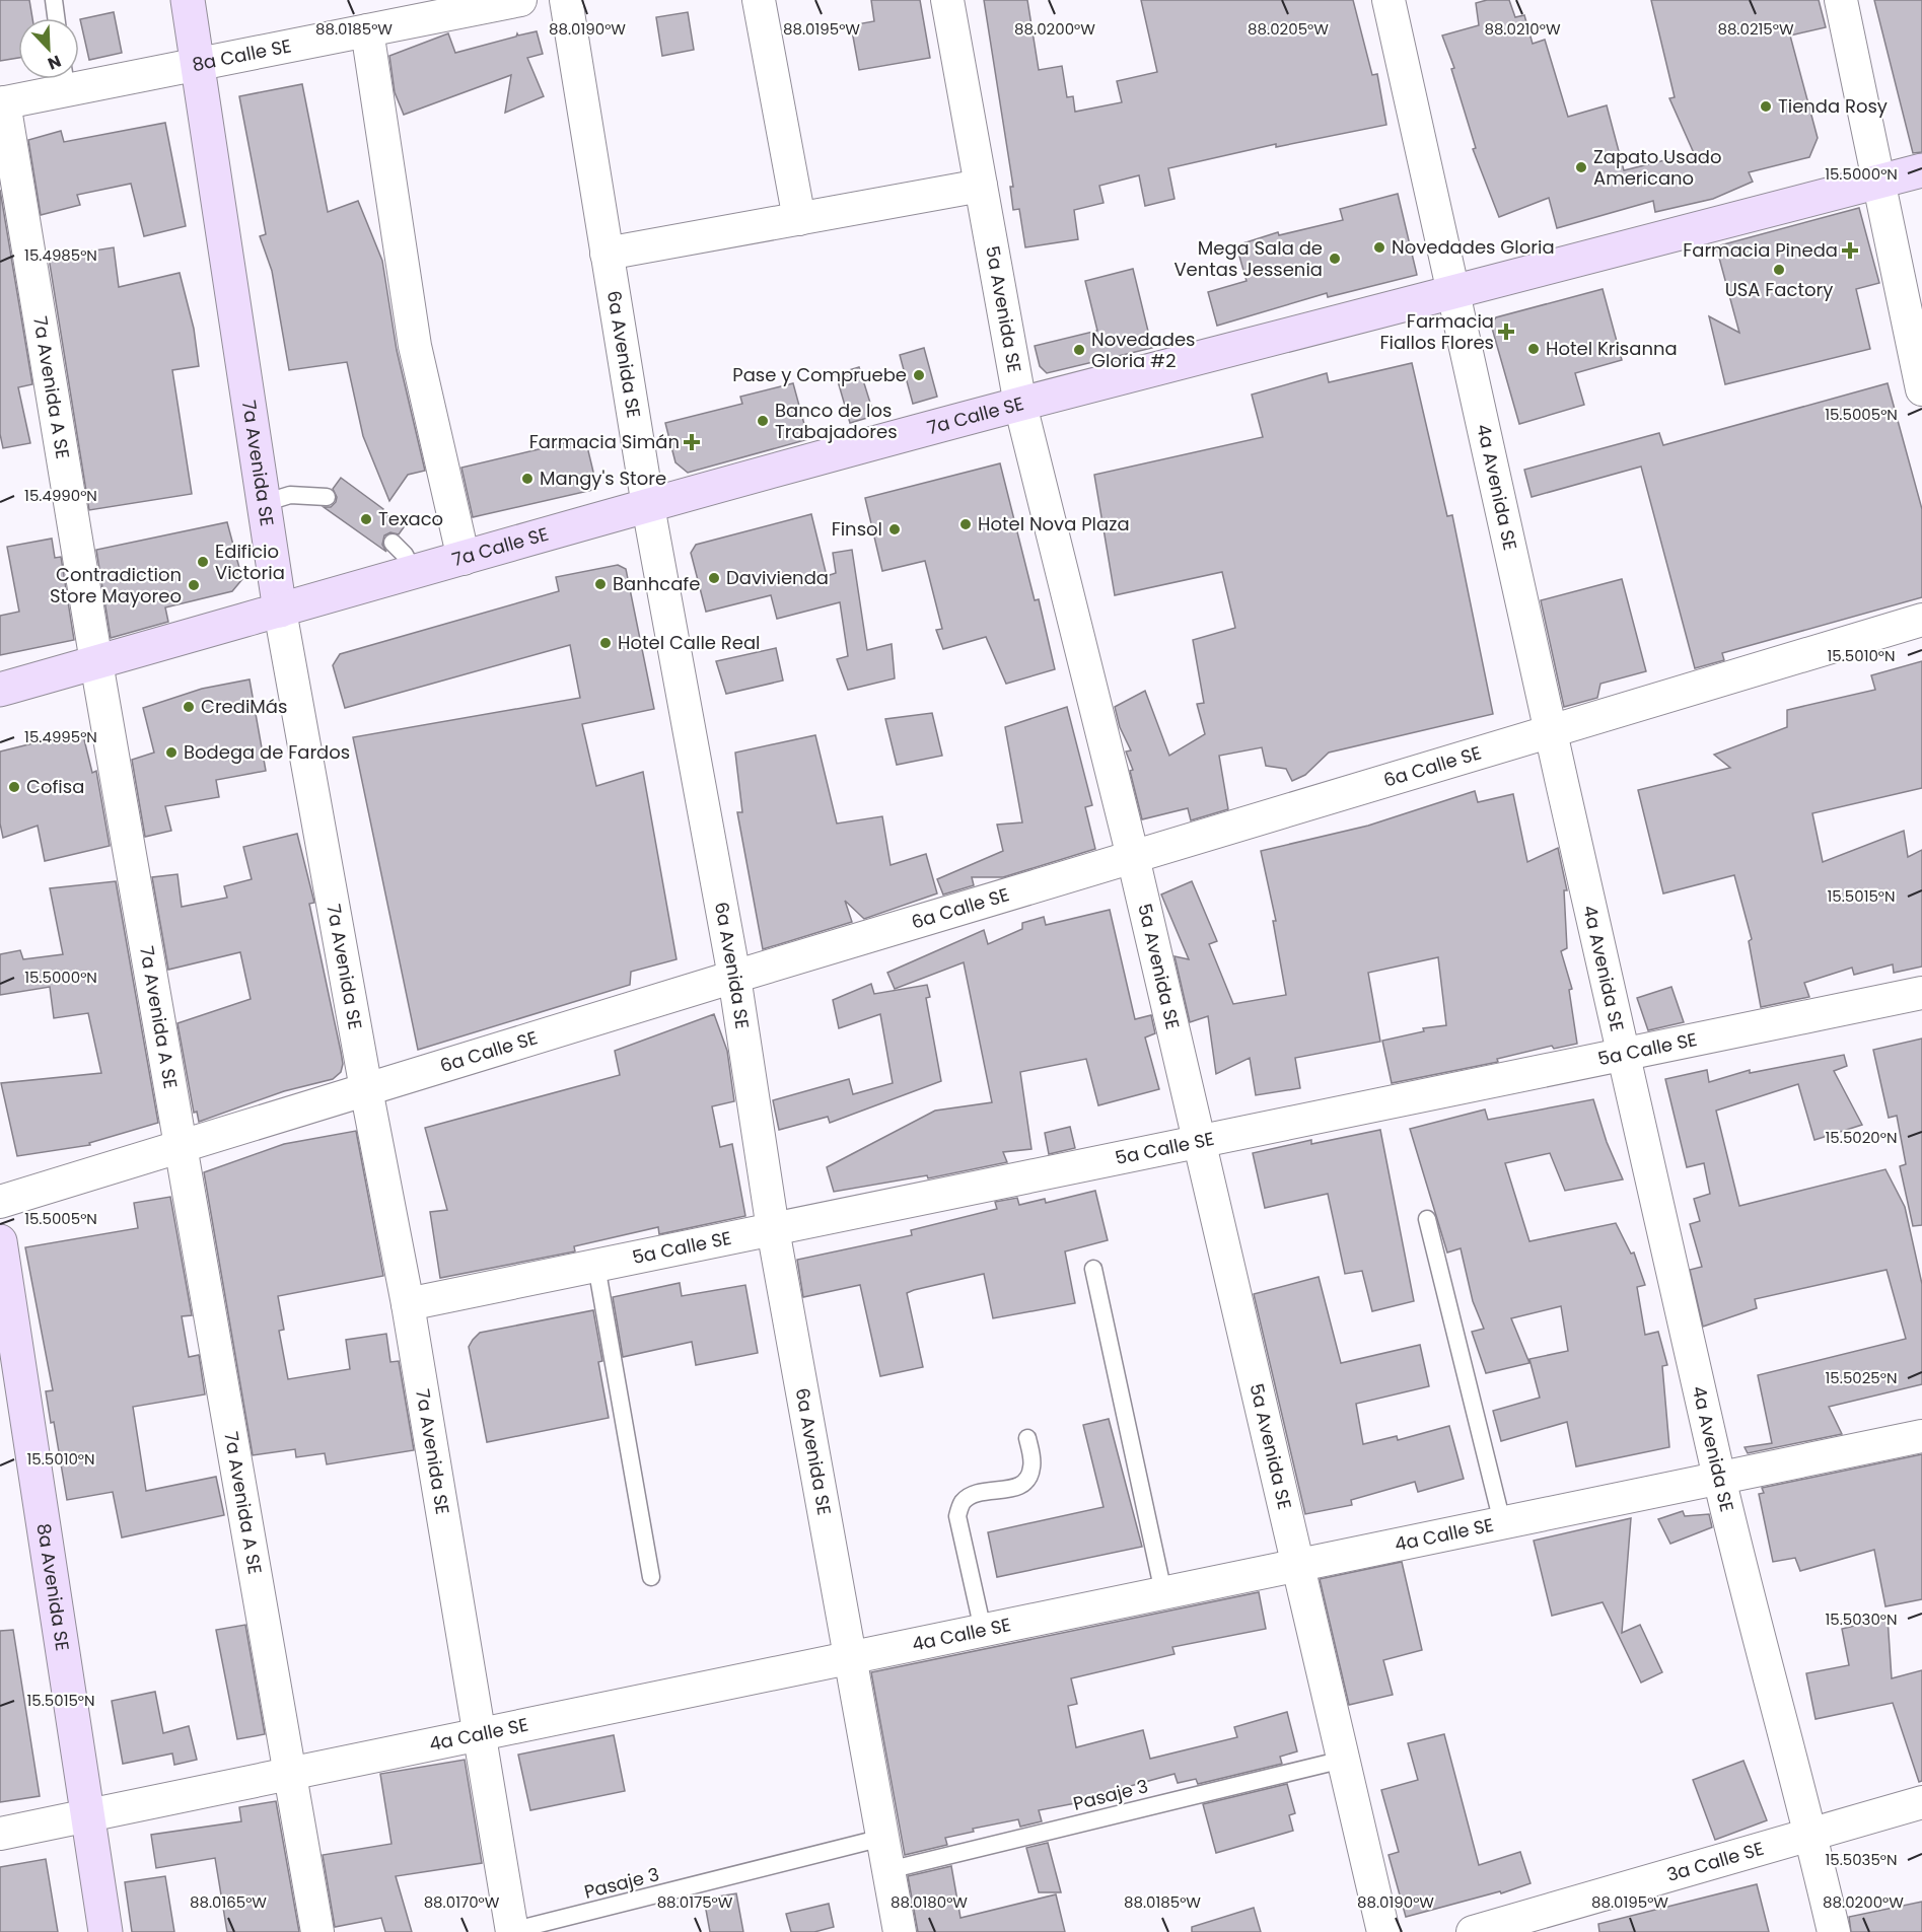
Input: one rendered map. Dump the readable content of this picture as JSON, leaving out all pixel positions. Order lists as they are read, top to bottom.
{
  "streets": {
    "main road": ["7a Calle SE", "7a Avenida SE", "8a Avenida SE"],
    "street": [
      "8a Calle SE",
      "5a Avenida SE",
      "6a Avenida SE",
      "7a Avenida A SE",
      "4a Avenida SE",
      "6a Calle SE",
      "5a Calle SE",
      "4a Calle SE",
      "3a Calle SE"
    ],
    "lane": ["Pasaje 3"]
  },
  "crossings": [
    ["8a Calle SE", "7a Avenida A SE"],
    ["8a Calle SE", "7a Avenida SE"],
    ["5a Avenida SE", "7a Calle SE"],
    ["5a Avenida SE", "6a Calle SE"],
    ["5a Avenida SE", "5a Calle SE"],
    ["5a Avenida SE", "4a Calle SE"],
    ["5a Avenida SE", "Pasaje 3"],
    ["6a Avenida SE", "7a Calle SE"],
    ["6a Avenida SE", "6a Calle SE"],
    ["6a Avenida SE", "5a Calle SE"],
    ["6a Avenida SE", "4a Calle SE"],
    ["6a Avenida SE", "Pasaje 3"],
    ["7a Avenida A SE", "7a Calle SE"],
    ["7a Avenida A SE", "6a Calle SE"],
    ["7a Avenida A SE", "4a Calle SE"],
    ["7a Calle SE", "7a Avenida SE"],
    ["7a Calle SE", "4a Avenida SE"],
    ["7a Avenida SE", "6a Calle SE"],
    ["7a Avenida SE", "5a Calle SE"],
    ["7a Avenida SE", "4a Calle SE"],
    ["7a Avenida SE", "Pasaje 3"],
    ["4a Avenida SE", "6a Calle SE"],
    ["4a Avenida SE", "5a Calle SE"],
    ["4a Avenida SE", "4a Calle SE"],
    ["4a Avenida SE", "3a Calle SE"],
    ["4a Calle SE", "8a Avenida SE"]
  ],
  "places": {
    "other": [
      "Tienda Rosy",
      "Zapato Usado Americano",
      "Novedades Gloria",
      "Mega Sala de Ventas Jessenia",
      "USA Factory",
      "Hotel Krisanna",
      "Novedades Gloria #2",
      "Pase y Compruebe",
      "Banco de los Trabajadores",
      "Mangy's Store",
      "Texaco",
      "Hotel Nova Plaza",
      "Finsol",
      "Edificio Victoria",
      "Davivienda",
      "Banhcafe",
      "Contradiction Store Mayoreo",
      "Hotel Calle Real",
      "CrediMás",
      "Bodega de Fardos",
      "Cofisa"
    ],
    "health": ["Farmacia Pineda", "Farmacia Fiallos Flores", "Farmacia Simán"]
  },
  "north": "bottom right",
  "coordinates": [
    "88.0185°W",
    "88.0190°W",
    "88.0195°W",
    "88.0200°W",
    "88.0205°W",
    "88.0210°W",
    "88.0215°W",
    "15.5000°N",
    "15.4985°N",
    "15.5005°N",
    "15.4990°N",
    "15.5010°N",
    "15.4995°N",
    "15.5015°N",
    "15.5020°N",
    "15.5025°N",
    "15.5030°N",
    "15.5035°N",
    "88.0165°W",
    "88.0170°W",
    "88.0175°W",
    "88.0180°W"
  ]
}
